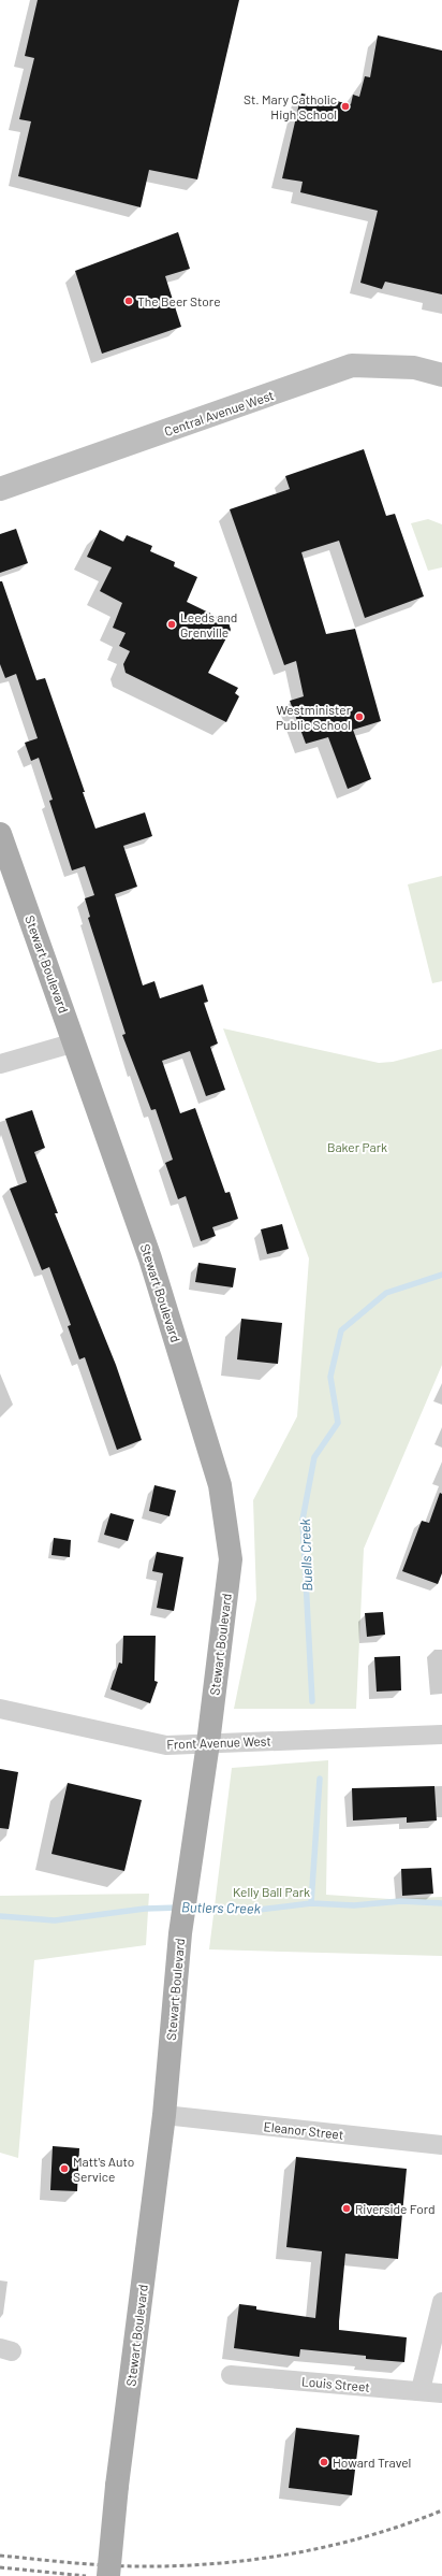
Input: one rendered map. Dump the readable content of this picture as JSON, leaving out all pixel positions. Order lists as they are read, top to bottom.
{
  "streets": {
    "main road": ["Stewart Boulevard"],
    "street": [
      "Central Avenue West",
      "Front Avenue West",
      "Eleanor Street",
      "Louis Street"
    ]
  },
  "crossings": [
    ["Stewart Boulevard", "Front Avenue West"],
    ["Stewart Boulevard", "Eleanor Street"]
  ],
  "water": ["Buells Creek", "Butlers Creek"],
  "parks": ["Baker Park", "Kelly Ball Park"],
  "places": [
    "St. Mary Catholic High School",
    "The Beer Store",
    "Leeds and Grenville",
    "Westminister Public School",
    "Matt's Auto Service",
    "Riverside Ford",
    "Howard Travel"
  ]
}
